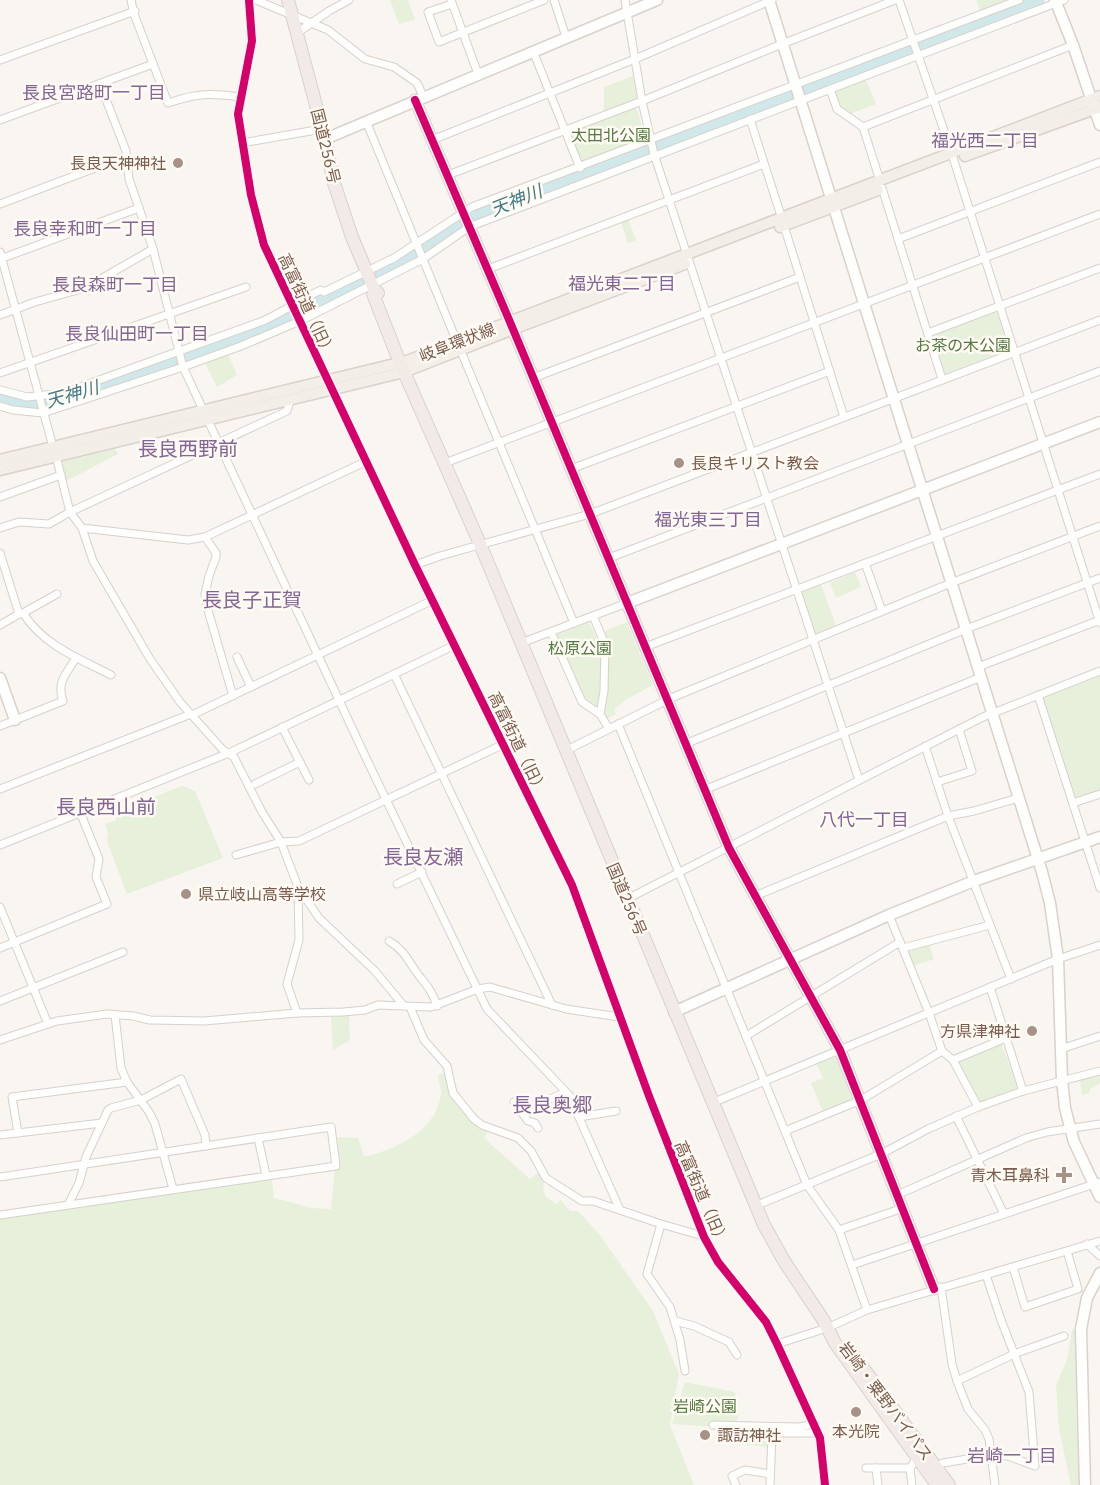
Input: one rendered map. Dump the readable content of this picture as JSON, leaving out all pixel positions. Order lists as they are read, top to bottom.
{
  "streets": {
    "highway": ["国道256号", "岩崎・粟野バイパス"],
    "main road": ["岐阜環状線"],
    "street": ["高富街道（旧）"]
  },
  "crossings": [
    ["国道256号", "岐阜環状線"],
    ["国道256号", "岩崎・粟野バイパス"],
    ["高富街道（旧）", "岐阜環状線"]
  ],
  "districts": [
    "長良宮路町一丁目",
    "福光西二丁目",
    "長良幸和町一丁目",
    "福光東二丁目",
    "長良森町一丁目",
    "長良仙田町一丁目",
    "長良西野前",
    "福光東三丁目",
    "長良子正賀",
    "長良西山前",
    "八代一丁目",
    "長良友瀬",
    "長良奥郷",
    "岩崎一丁目"
  ],
  "water": ["天神川"],
  "parks": [
    "太田北公園",
    "お茶の木公園",
    "松原公園",
    "岩崎公園"
  ],
  "places": {
    "other": [
      "長良天神神社",
      "長良キリスト教会",
      "県立岐山高等学校",
      "方県津神社",
      "本光院",
      "諏訪神社"
    ],
    "health": ["青木耳鼻科"]
  }
}
